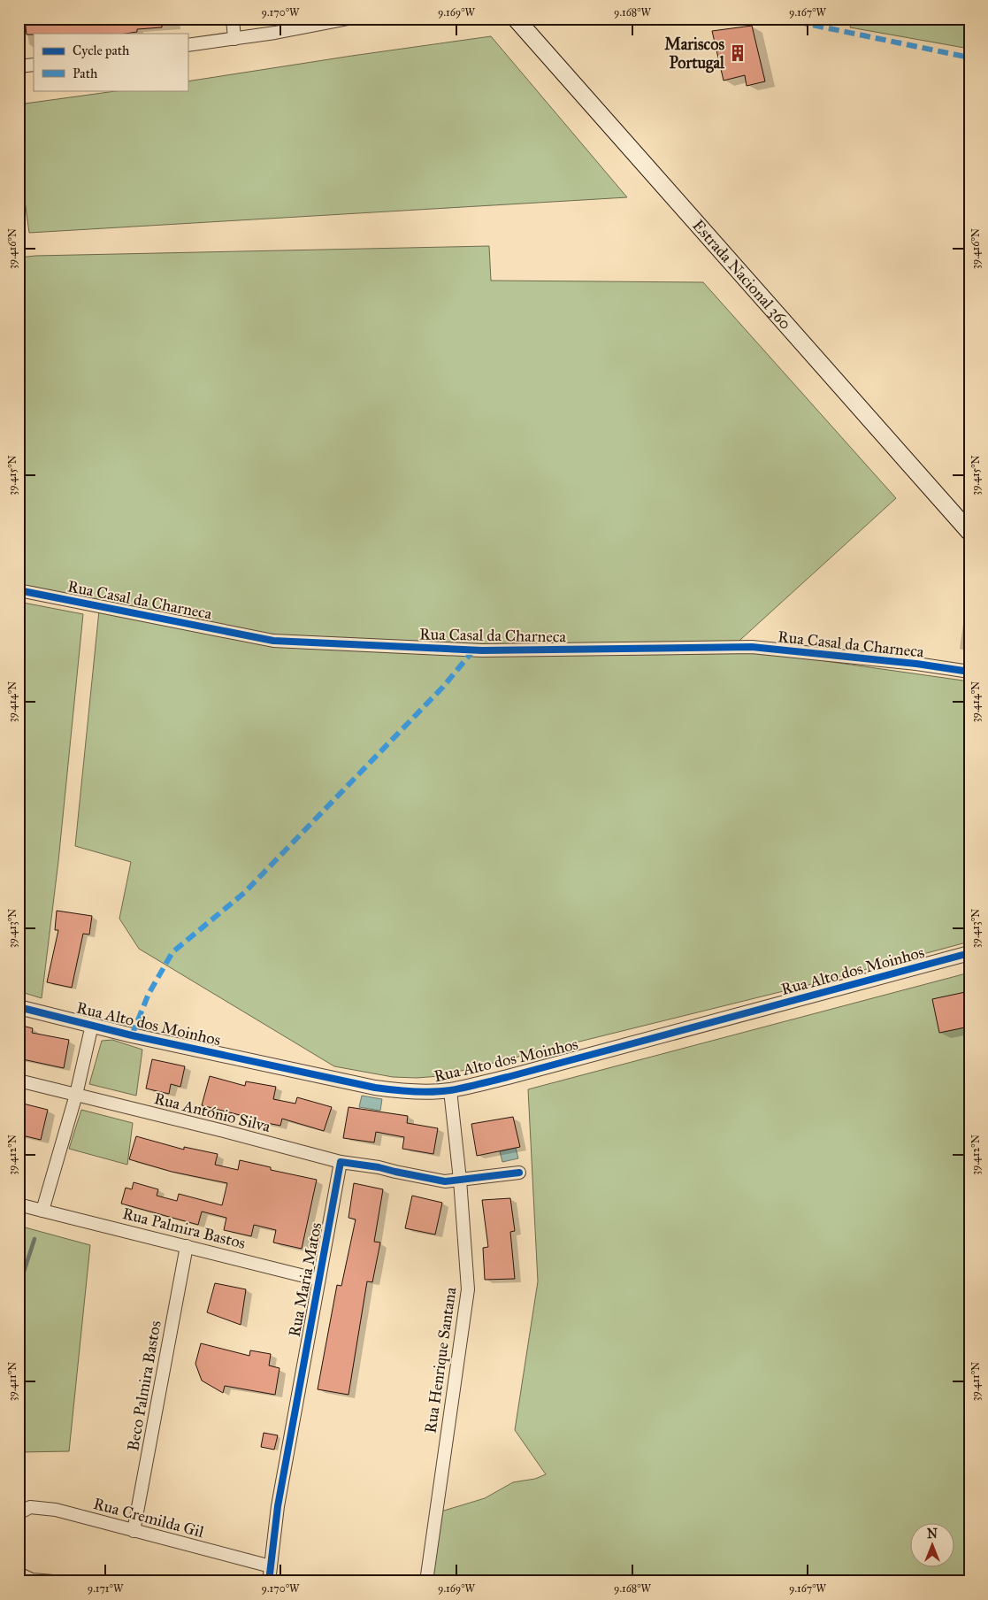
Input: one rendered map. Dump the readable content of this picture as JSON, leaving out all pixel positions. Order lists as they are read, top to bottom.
{
  "streets": {
    "main road": ["Estrada Nacional 360"],
    "street": [
      "Rua Casal da Charneca",
      "Rua Alto dos Moinhos",
      "Rua António Silva",
      "Rua Palmira Bastos",
      "Rua Maria Matos",
      "Rua Henrique Santana",
      "Beco Palmira Bastos",
      "Rua Cremilda Gil"
    ]
  },
  "crossings": [
    ["Rua Alto dos Moinhos", "Rua Henrique Santana"],
    ["Rua António Silva", "Rua Maria Matos"],
    ["Rua Palmira Bastos", "Rua Maria Matos"],
    ["Rua Palmira Bastos", "Beco Palmira Bastos"],
    ["Rua Maria Matos", "Rua Cremilda Gil"],
    ["Beco Palmira Bastos", "Rua Cremilda Gil"]
  ],
  "places": {
    "building": ["Mariscos Portugal"]
  },
  "legend": ["Cycle path", "Path"],
  "north": "top",
  "coordinates": [
    "9.170°W",
    "9.169°W",
    "9.168°W",
    "9.167°W",
    "39.416°N",
    "39.415°N",
    "39.414°N",
    "39.413°N",
    "39.412°N",
    "39.411°N",
    "9.171°W"
  ]
}
